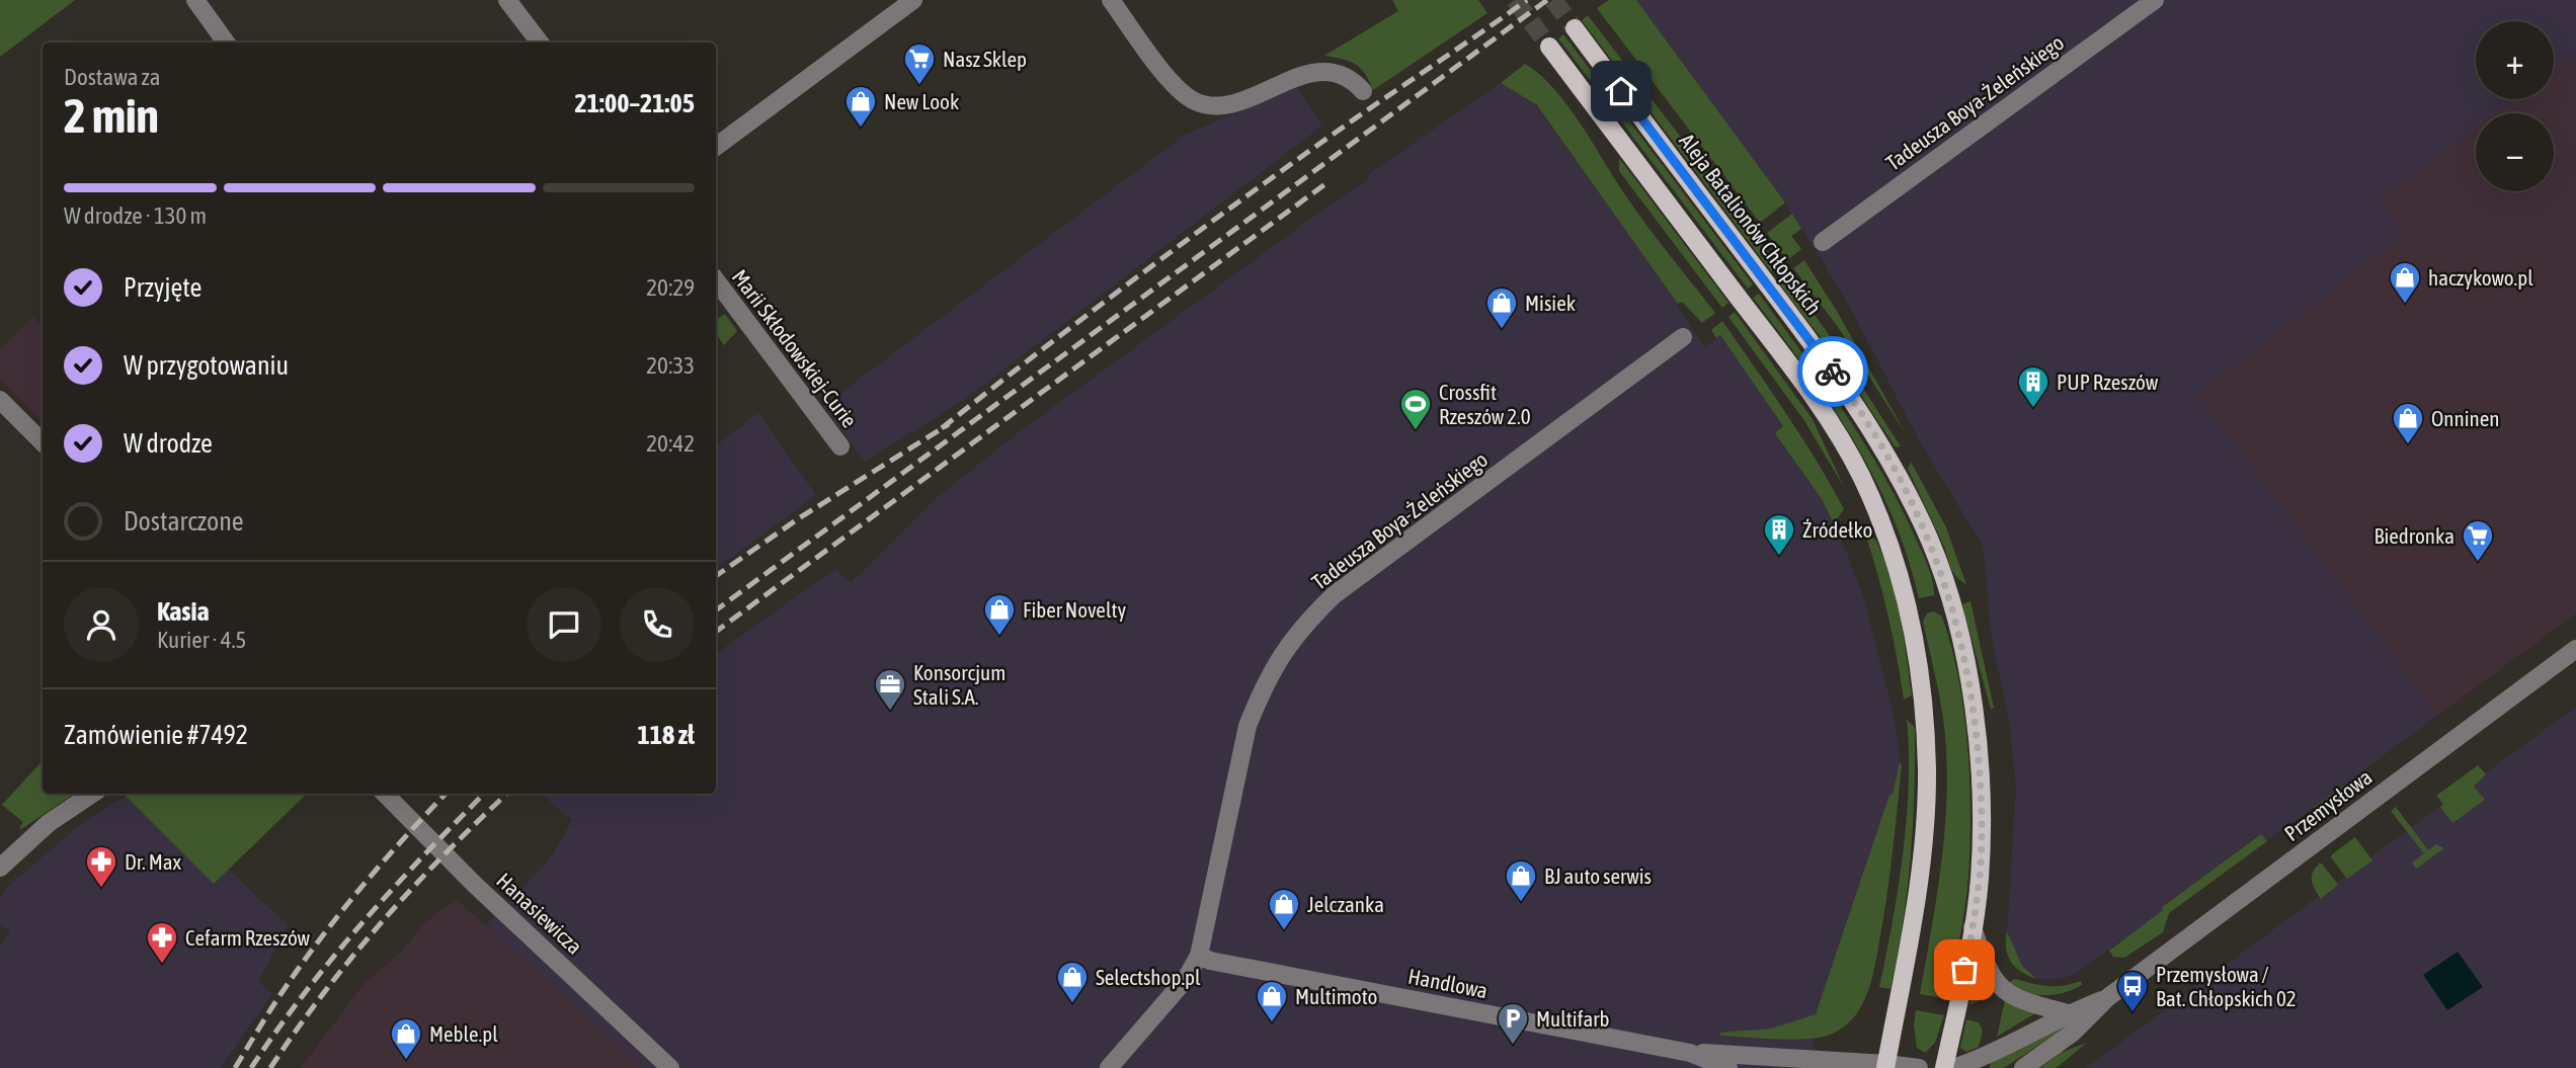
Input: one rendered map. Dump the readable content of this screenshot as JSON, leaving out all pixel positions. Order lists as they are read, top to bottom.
{
  "streets": {
    "main road": ["Aleja Batalionów Chłopskich"],
    "street": [
      "Tadeusza Boya-Żeleńskiego",
      "Marii Skłodowskiej-Curie",
      "Przemysłowa",
      "Hanasiewicza",
      "Handlowa"
    ]
  },
  "crossings": [
    ["Tadeusza Boya-Żeleńskiego", "Handlowa"]
  ],
  "places": {
    "supermarket": ["Nasz Sklep", "Biedronka"],
    "shop": [
      "New Look",
      "haczykowo.pl",
      "Misiek",
      "Onninen",
      "Fiber Novelty",
      "BJ auto serwis",
      "Jelczanka",
      "Selectshop.pl",
      "Multimoto",
      "Meble.pl"
    ],
    "building": ["PUP Rzeszów", "Źródełko"],
    "sports": ["Crossfit Rzeszów 2.0"],
    "office": ["Konsorcjum Stali S.A."],
    "pharmacy": ["Dr. Max", "Cefarm Rzeszów"],
    "bus stop": ["Przemysłowa / Bat. Chłopskich 02"],
    "parking": ["Multifarb"]
  },
  "page": {
    "map_buttons": ["+", "−"],
    "heading": ["2 min", "Dostawa za", "21:00–21:05"],
    "panel": [
      "Kasia",
      "Kurier · 4.5",
      "Zamówienie #7492",
      "118 zł"
    ],
    "bar": "W drodze · 130 m",
    "list": [
      ["Przyjęte", "20:29"],
      ["W przygotowaniu", "20:33"],
      ["W drodze", "20:42"],
      "Dostarczone"
    ]
  }
}
